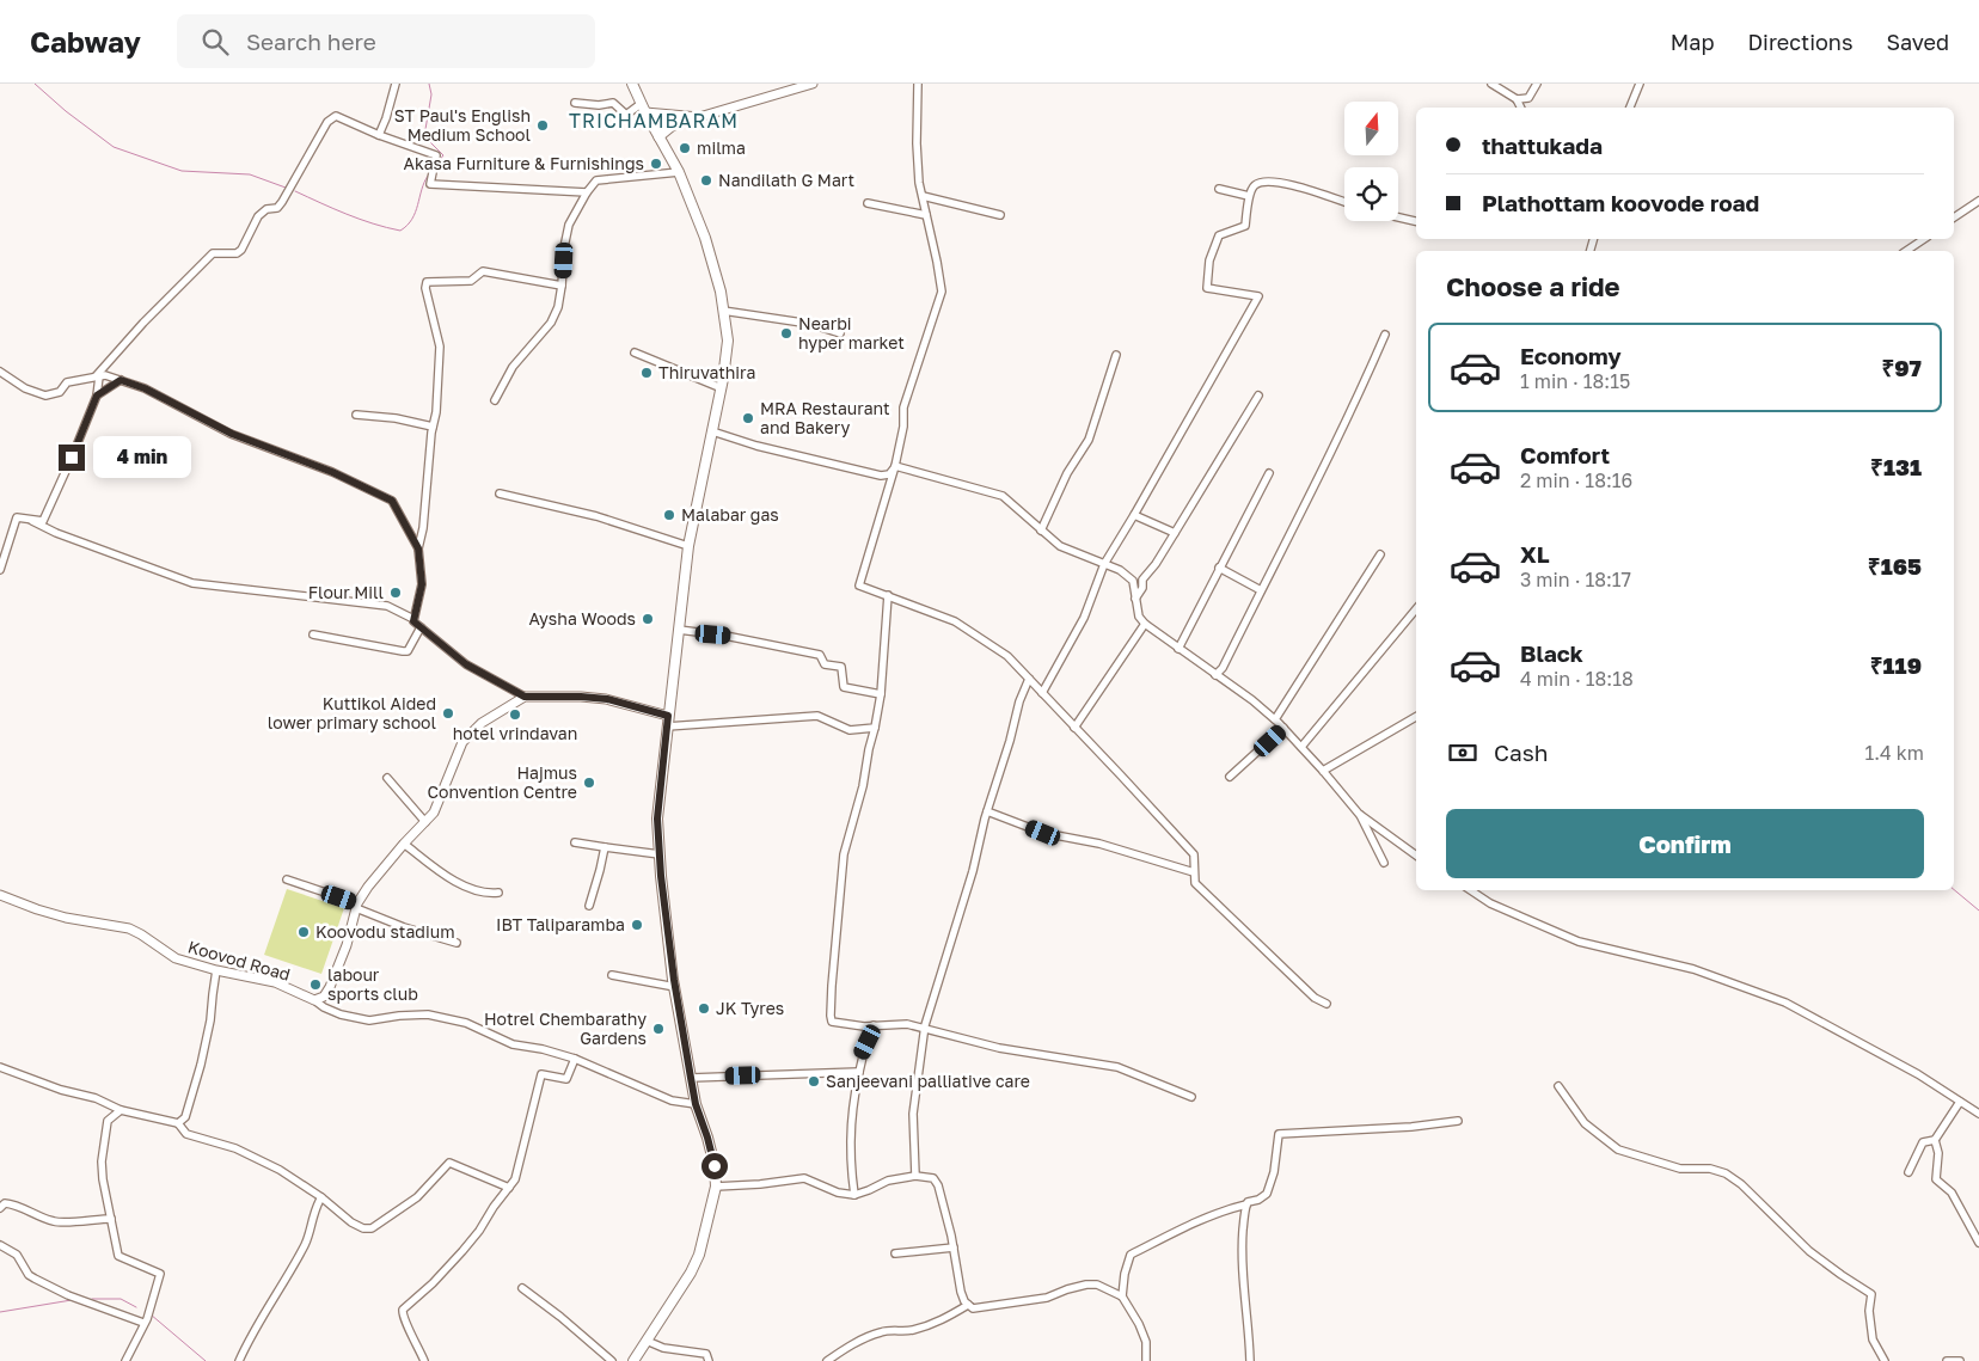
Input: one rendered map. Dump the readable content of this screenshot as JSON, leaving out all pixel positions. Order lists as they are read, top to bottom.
{
  "streets": {
    "main road": ["Koovod Road"]
  },
  "districts": ["TRICHAMBARAM"],
  "places": [
    "ST Paul's English Medium School",
    "milma",
    "Akasa Furniture & Furnishings",
    "Nandilath G Mart",
    "Nearbi hyper market",
    "Thiruvathira",
    "MRA Restaurant and Bakery",
    "Malabar gas",
    "Flour Mill",
    "Aysha Woods",
    "Kuttikol Aided lower primary school",
    "hotel vrindavan",
    "Hajmus Convention Centre",
    "IBT Taliparamba",
    "Koovodu stadium",
    "labour sports club",
    "JK Tyres",
    "Hotrel Chembarathy Gardens",
    "Sanjeevani palliative care"
  ],
  "north": "top",
  "page": {
    "header": "Cabway",
    "search": "Search here",
    "nav": ["Map", "Directions", "Saved"],
    "banner": ["thattukada", "Plathottam koovode road"],
    "heading": "Choose a ride",
    "list": [
      {
        "name": "Economy",
        "note": "1 min · 18:15",
        "value": "₹97"
      },
      {
        "name": "Comfort",
        "note": "2 min · 18:16",
        "value": "₹131"
      },
      {
        "name": "XL",
        "note": "3 min · 18:17",
        "value": "₹165"
      },
      {
        "name": "Black",
        "note": "4 min · 18:18",
        "value": "₹119"
      }
    ],
    "bubble": "4 min",
    "pay": ["Cash", "1.4 km"],
    "buttons": "Confirm"
  }
}
